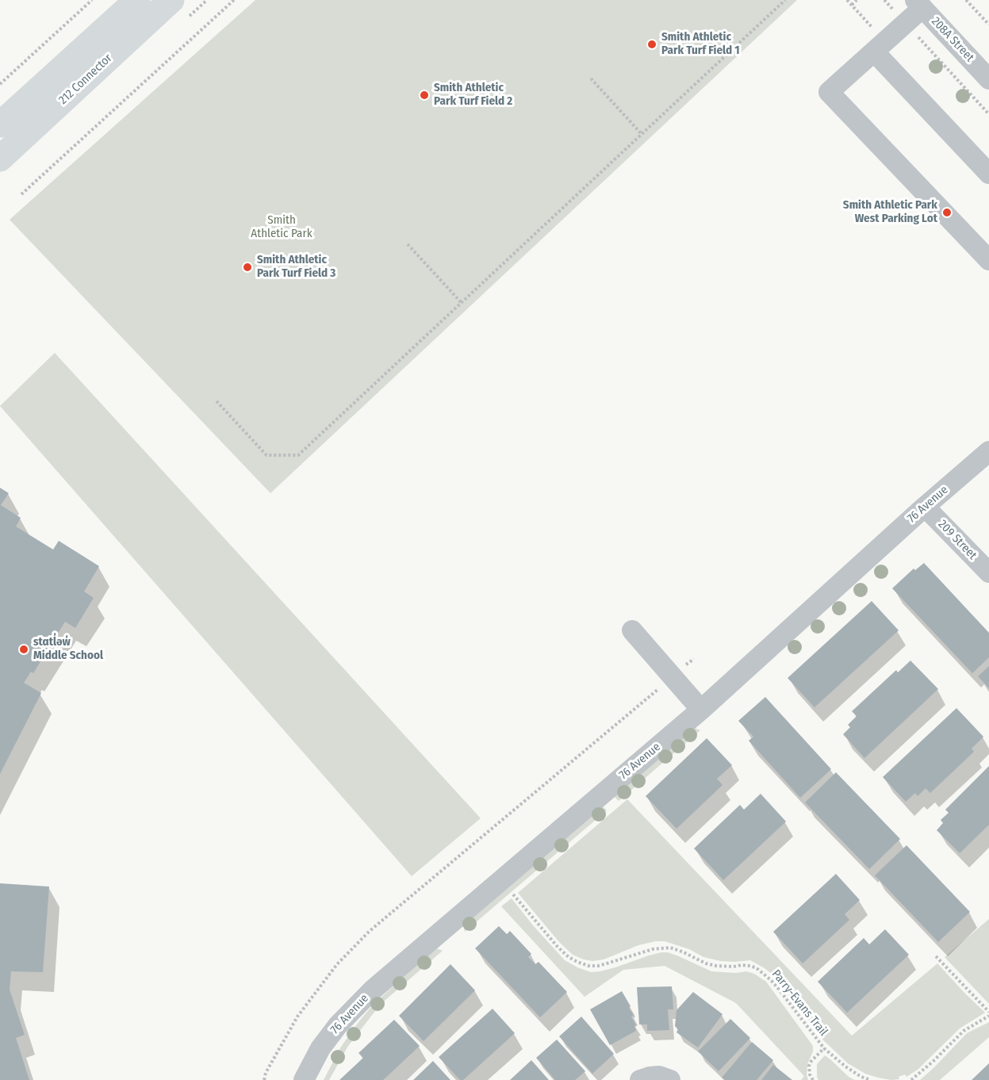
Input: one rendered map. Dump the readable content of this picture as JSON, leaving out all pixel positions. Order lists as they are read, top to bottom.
{
  "streets": {
    "main road": ["212 Connector"],
    "street": ["208A Street", "76 Avenue", "209 Street"],
    "path": ["Parry-Evans Trail"]
  },
  "crossings": [
    ["76 Avenue", "209 Street"]
  ],
  "parks": ["Smith Athletic Park"],
  "places": [
    "Smith Athletic Park Turf Field 1",
    "Smith Athletic Park Turf Field 2",
    "Smith Athletic Park West Parking Lot",
    "Smith Athletic Park Turf Field 3",
    "stɑtl̓əw̓ Middle School"
  ]
}
